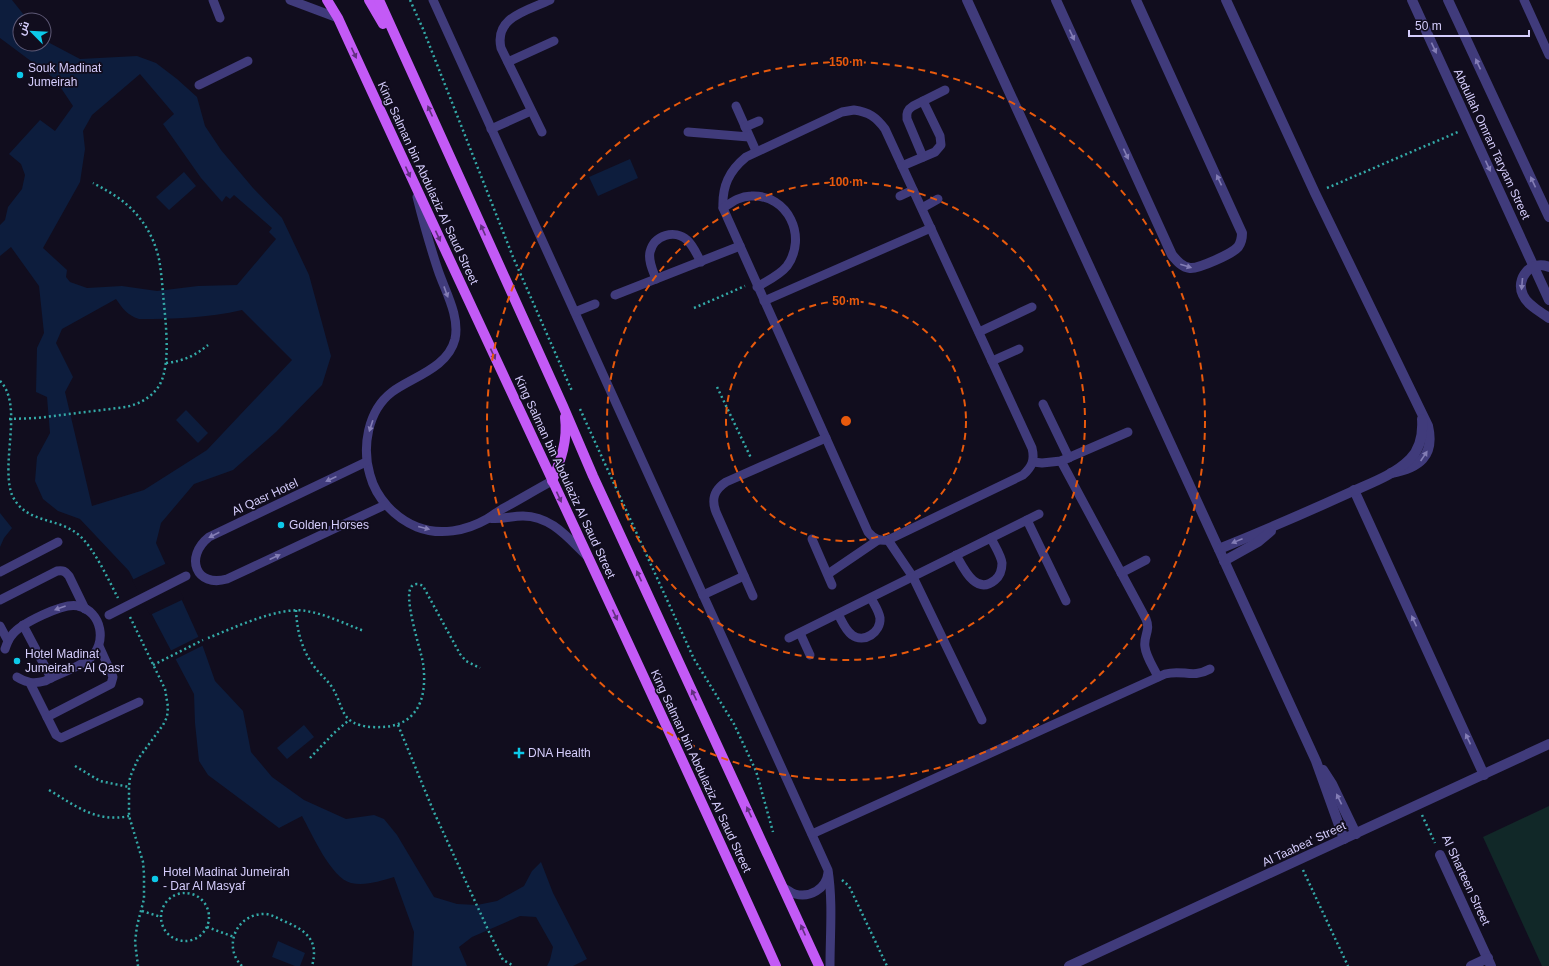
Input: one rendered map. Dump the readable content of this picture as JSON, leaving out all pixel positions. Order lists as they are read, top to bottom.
{
  "streets": {
    "main road": ["King Salman bin Abdulaziz Al Saud Street"],
    "street": ["Abdullah Omran Taryam Street", "Al Taabea' Street", "Al Sharteen Street"],
    "lane": ["Al Qasr Hotel"]
  },
  "crossings": [
    ["Al Taabea' Street", "Al Sharteen Street"]
  ],
  "places": {
    "other": [
      "Souk Madinat Jumeirah",
      "Golden Horses",
      "Hotel Madinat Jumeirah - Al Qasr",
      "Hotel Madinat Jumeirah - Dar Al Masyaf"
    ],
    "health": ["DNA Health"]
  },
  "scale_bar": "50 m",
  "north": "top left",
  "rings": ["150 m", "100 m", "50 m"]
}
